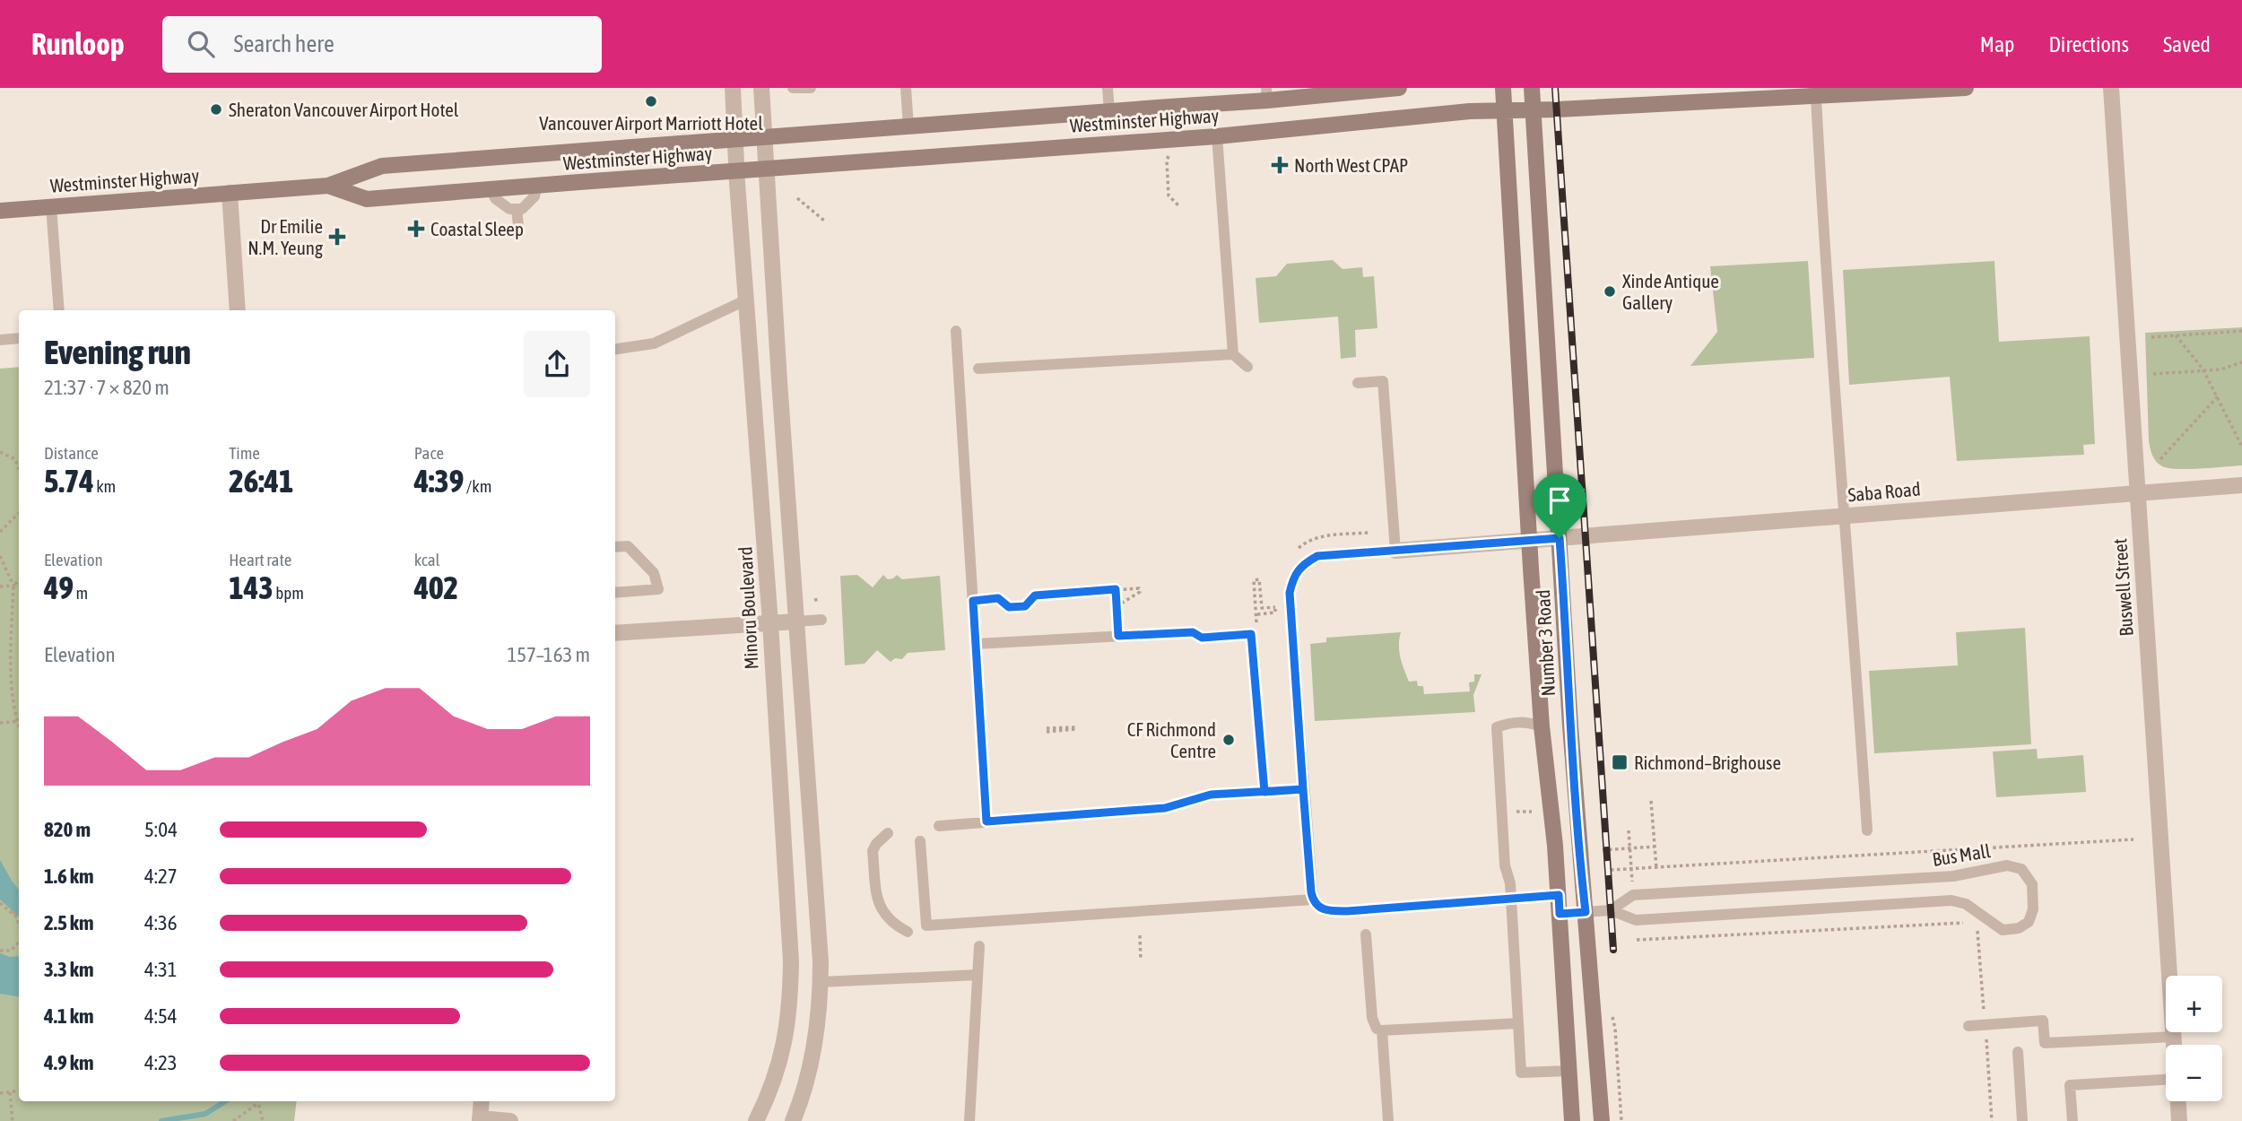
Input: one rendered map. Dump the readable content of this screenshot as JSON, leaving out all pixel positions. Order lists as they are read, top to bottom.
{
  "streets": {
    "main road": ["Westminster Highway", "Number 3 Road"],
    "street": ["Saba Road", "Buswell Street", "Minoru Boulevard"],
    "lane": ["Bus Mall"]
  },
  "crossings": [
    ["Westminster Highway", "Minoru Boulevard"],
    ["Westminster Highway", "Number 3 Road"],
    ["Saba Road", "Buswell Street"],
    ["Saba Road", "Number 3 Road"],
    ["Number 3 Road", "Bus Mall"]
  ],
  "places": {
    "other": [
      "Vancouver Airport Marriott Hotel",
      "Sheraton Vancouver Airport Hotel",
      "Xinde Antique Gallery",
      "CF Richmond Centre"
    ],
    "health": ["North West CPAP", "Coastal Sleep", "Dr Emilie N.M. Yeung"],
    "transit": ["Richmond–Brighouse"]
  },
  "page": {
    "header": "Runloop",
    "search": "Search here",
    "nav": ["Map", "Directions", "Saved"],
    "heading": ["Evening run", "21:37 · 7 × 820 m"],
    "stats": [
      ["Distance", "5.74 km"],
      ["Time", "26:41"],
      ["Pace", "4:39 /km"],
      ["Elevation", "49 m"],
      ["Heart rate", "143 bpm"],
      ["kcal", "402"]
    ],
    "chart": ["Elevation", "157–163 m"],
    "list": [
      {
        "name": "820 m",
        "note": "5:04"
      },
      {
        "name": "1.6 km",
        "note": "4:27"
      },
      {
        "name": "2.5 km",
        "note": "4:36"
      },
      {
        "name": "3.3 km",
        "note": "4:31"
      },
      {
        "name": "4.1 km",
        "note": "4:54"
      },
      {
        "name": "4.9 km",
        "note": "4:23"
      }
    ],
    "map_buttons": ["+", "−"]
  }
}
